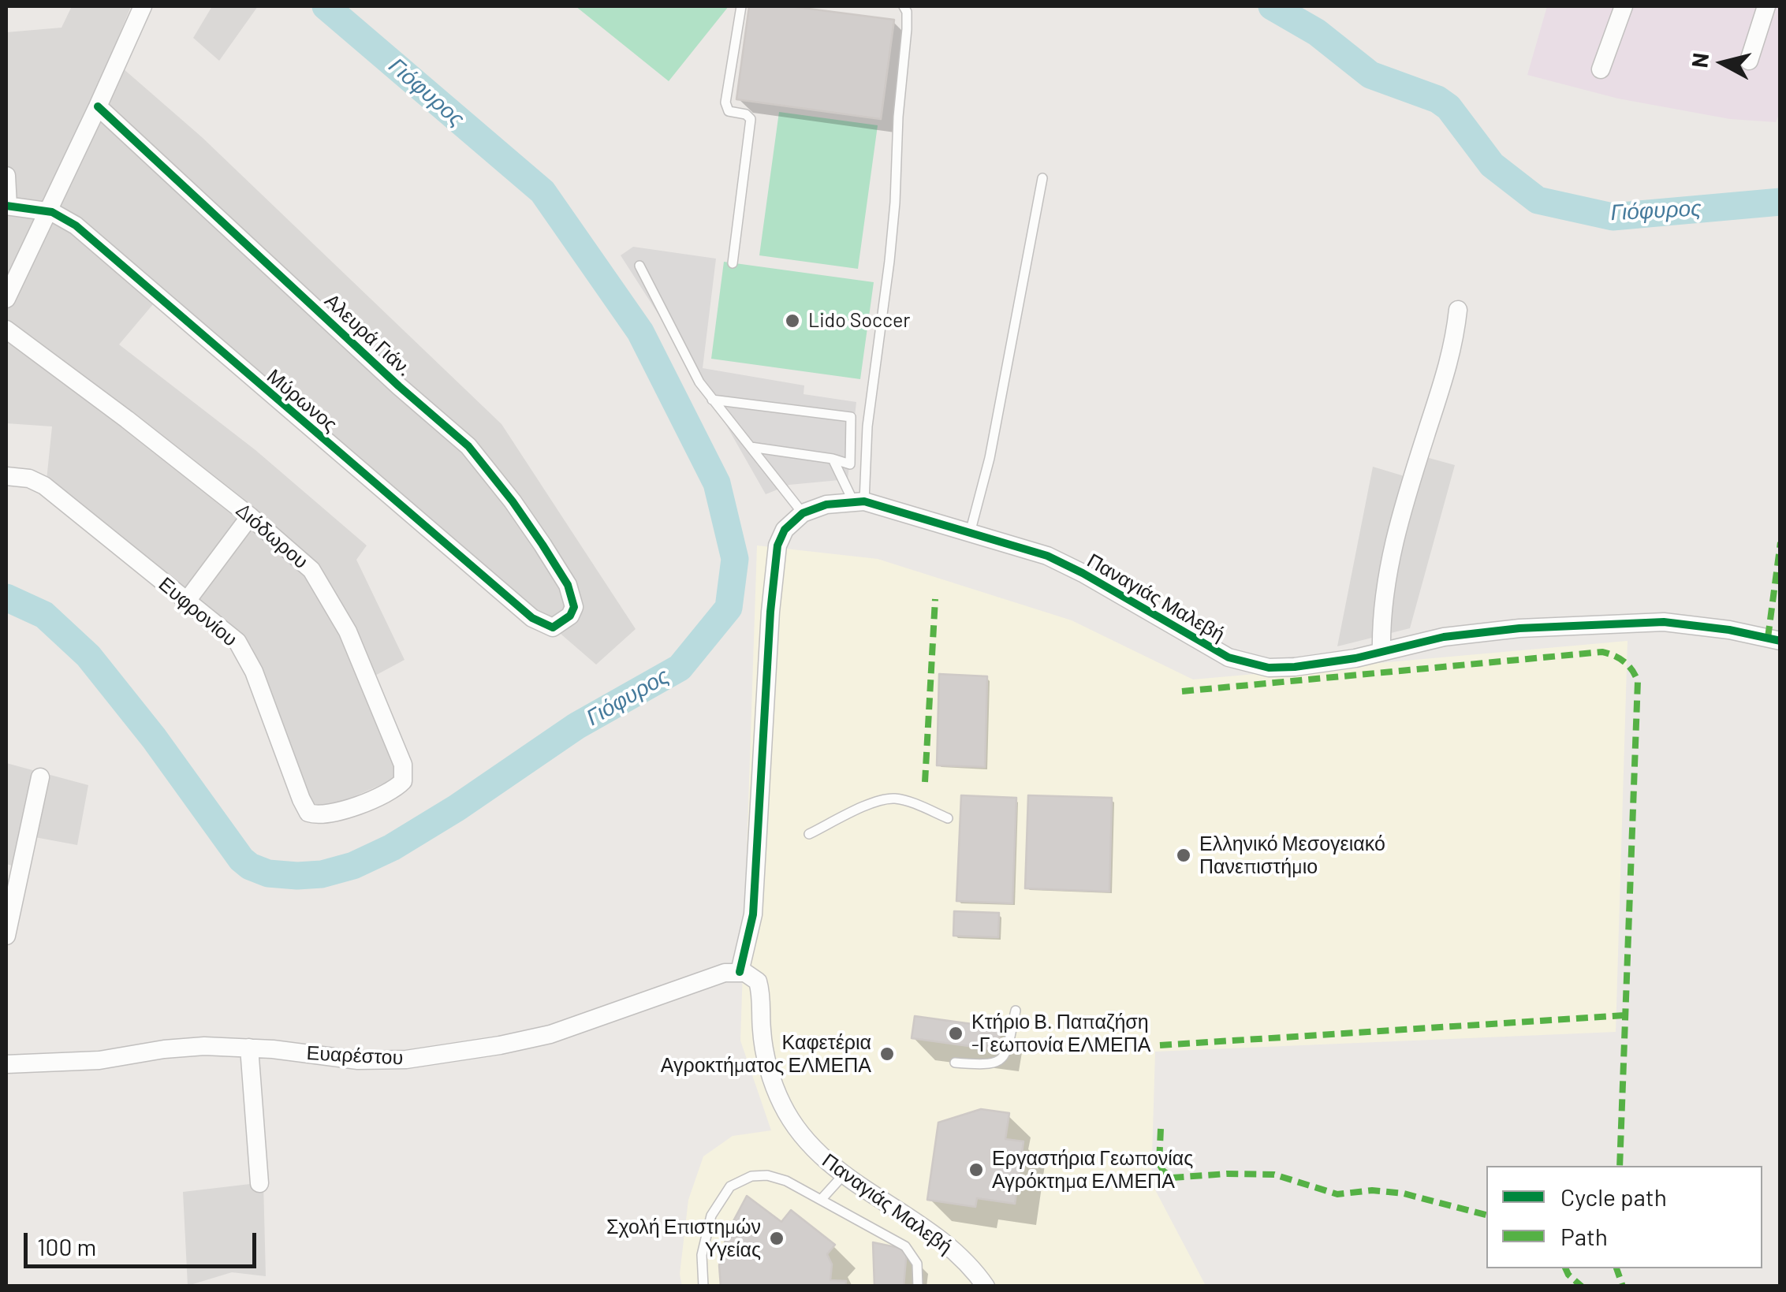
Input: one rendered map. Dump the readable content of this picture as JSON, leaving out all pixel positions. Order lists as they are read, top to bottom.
{
  "streets": {
    "street": [
      "Αλευρά Γιάν.",
      "Μύρωνος",
      "Διόδωρου",
      "Παναγιάς Μαλεβή",
      "Ευφρονίου",
      "Ευαρέστου"
    ]
  },
  "crossings": [
    ["Αλευρά Γιάν.", "Μύρωνος"],
    ["Διόδωρου", "Ευφρονίου"],
    ["Παναγιάς Μαλεβή", "Ευαρέστου"]
  ],
  "water": ["Γιόφυρος"],
  "places": [
    "Lido Soccer",
    "Ελληνικό Μεσογειακό Πανεπιστήμιο",
    "Κτήριο Β. Παπαζήση -Γεωπονία ΕΛΜΕΠΑ",
    "Καφετέρια Αγροκτήματος ΕΛΜΕΠΑ",
    "Εργαστήρια Γεωπονίας Αγρόκτημα ΕΛΜΕΠΑ",
    "Σχολή Επιστημών Υγείας"
  ],
  "legend": ["Cycle path", "Path"],
  "scale_bar": "100 m",
  "north": "left"
}
